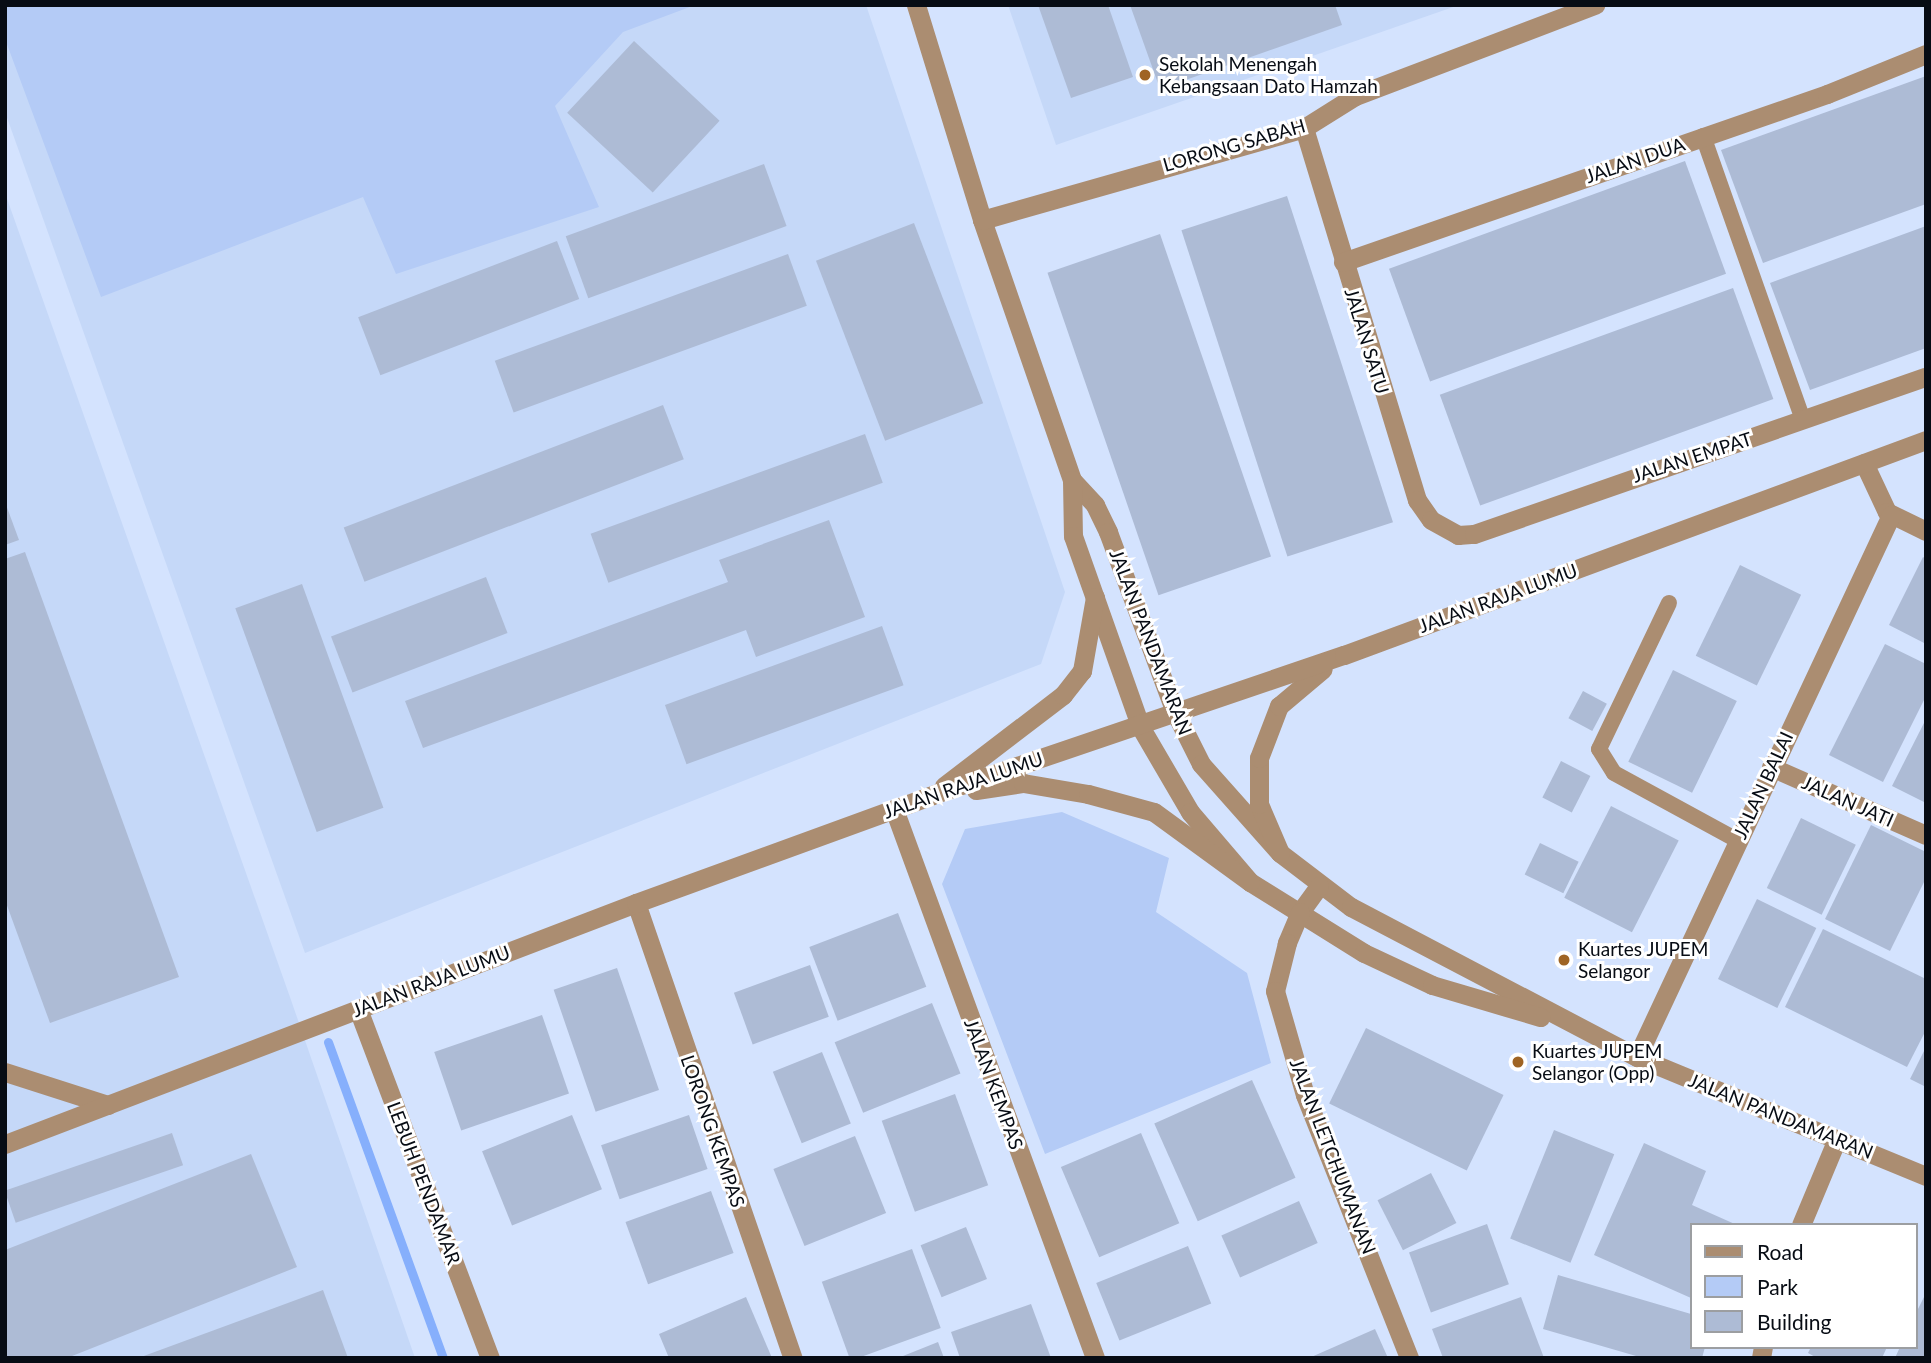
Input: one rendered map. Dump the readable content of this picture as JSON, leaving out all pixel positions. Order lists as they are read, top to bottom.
{
  "streets": {
    "street": [
      "LORONG SABAH",
      "JALAN DUA",
      "JALAN SATU",
      "JALAN EMPAT",
      "JALAN RAJA LUMU",
      "JALAN PANDAMARAN",
      "JALAN BALAI",
      "JALAN JATI",
      "JALAN KEMPAS",
      "LORONG KEMPAS",
      "JALAN LETCHUMANAN",
      "LEBUH PENDAMAR"
    ]
  },
  "crossings": [
    ["LORONG SABAH", "JALAN SATU"],
    ["LORONG SABAH", "JALAN PANDAMARAN"],
    ["JALAN DUA", "JALAN SATU"],
    ["JALAN SATU", "JALAN EMPAT"],
    ["JALAN RAJA LUMU", "JALAN PANDAMARAN"],
    ["JALAN RAJA LUMU", "JALAN KEMPAS"],
    ["JALAN RAJA LUMU", "LORONG KEMPAS"],
    ["JALAN RAJA LUMU", "LEBUH PENDAMAR"],
    ["JALAN PANDAMARAN", "JALAN BALAI"],
    ["JALAN PANDAMARAN", "JALAN LETCHUMANAN"],
    ["JALAN BALAI", "JALAN JATI"]
  ],
  "places": ["Sekolah Menengah Kebangsaan Dato Hamzah", "Kuartes JUPEM Selangor", "Kuartes JUPEM Selangor (Opp)"],
  "legend": ["Road", "Park", "Building"]
}
